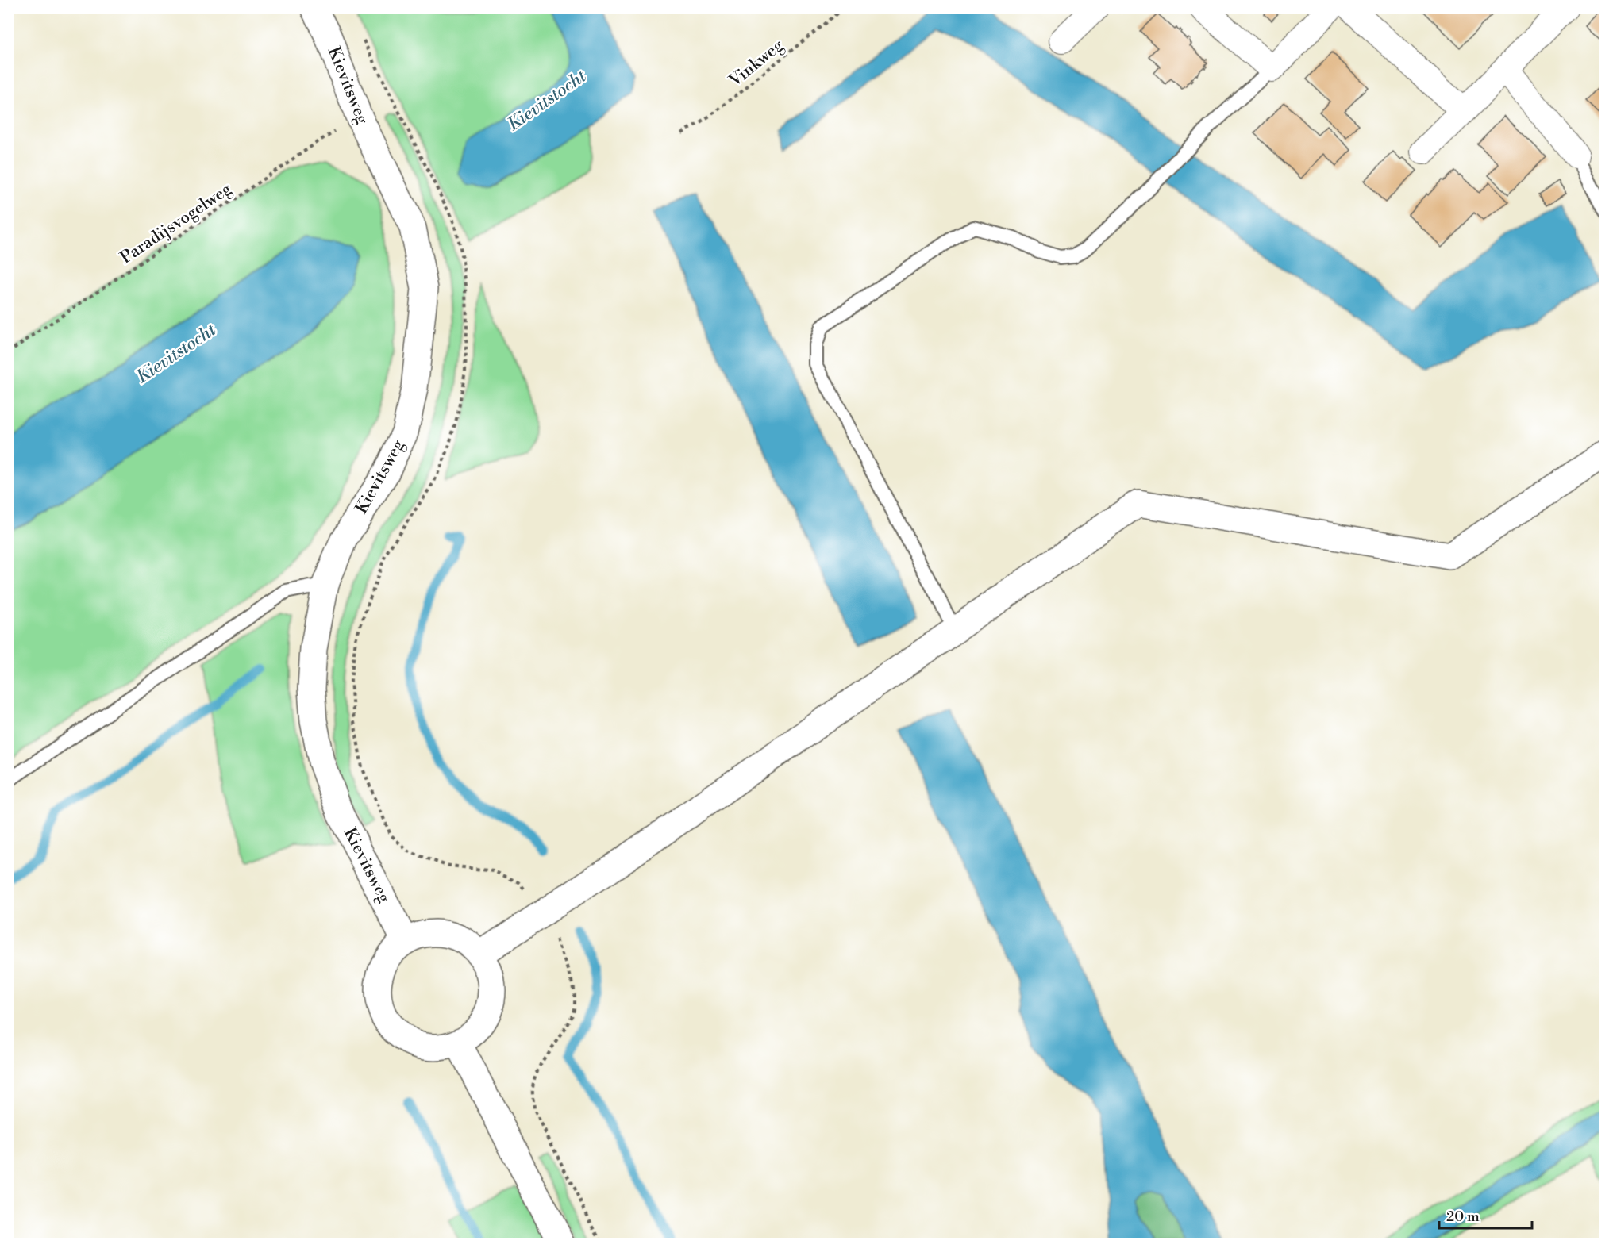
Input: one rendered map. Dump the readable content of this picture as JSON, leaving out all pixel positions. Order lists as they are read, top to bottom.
{
  "streets": {
    "street": ["Kievitsweg"],
    "path": ["Vinkweg", "Paradijsvogelweg"]
  },
  "crossings": [
    ["Kievitsweg", "Paradijsvogelweg"]
  ],
  "water": ["Kievitstocht"],
  "scale_bar": "20 m"
}
